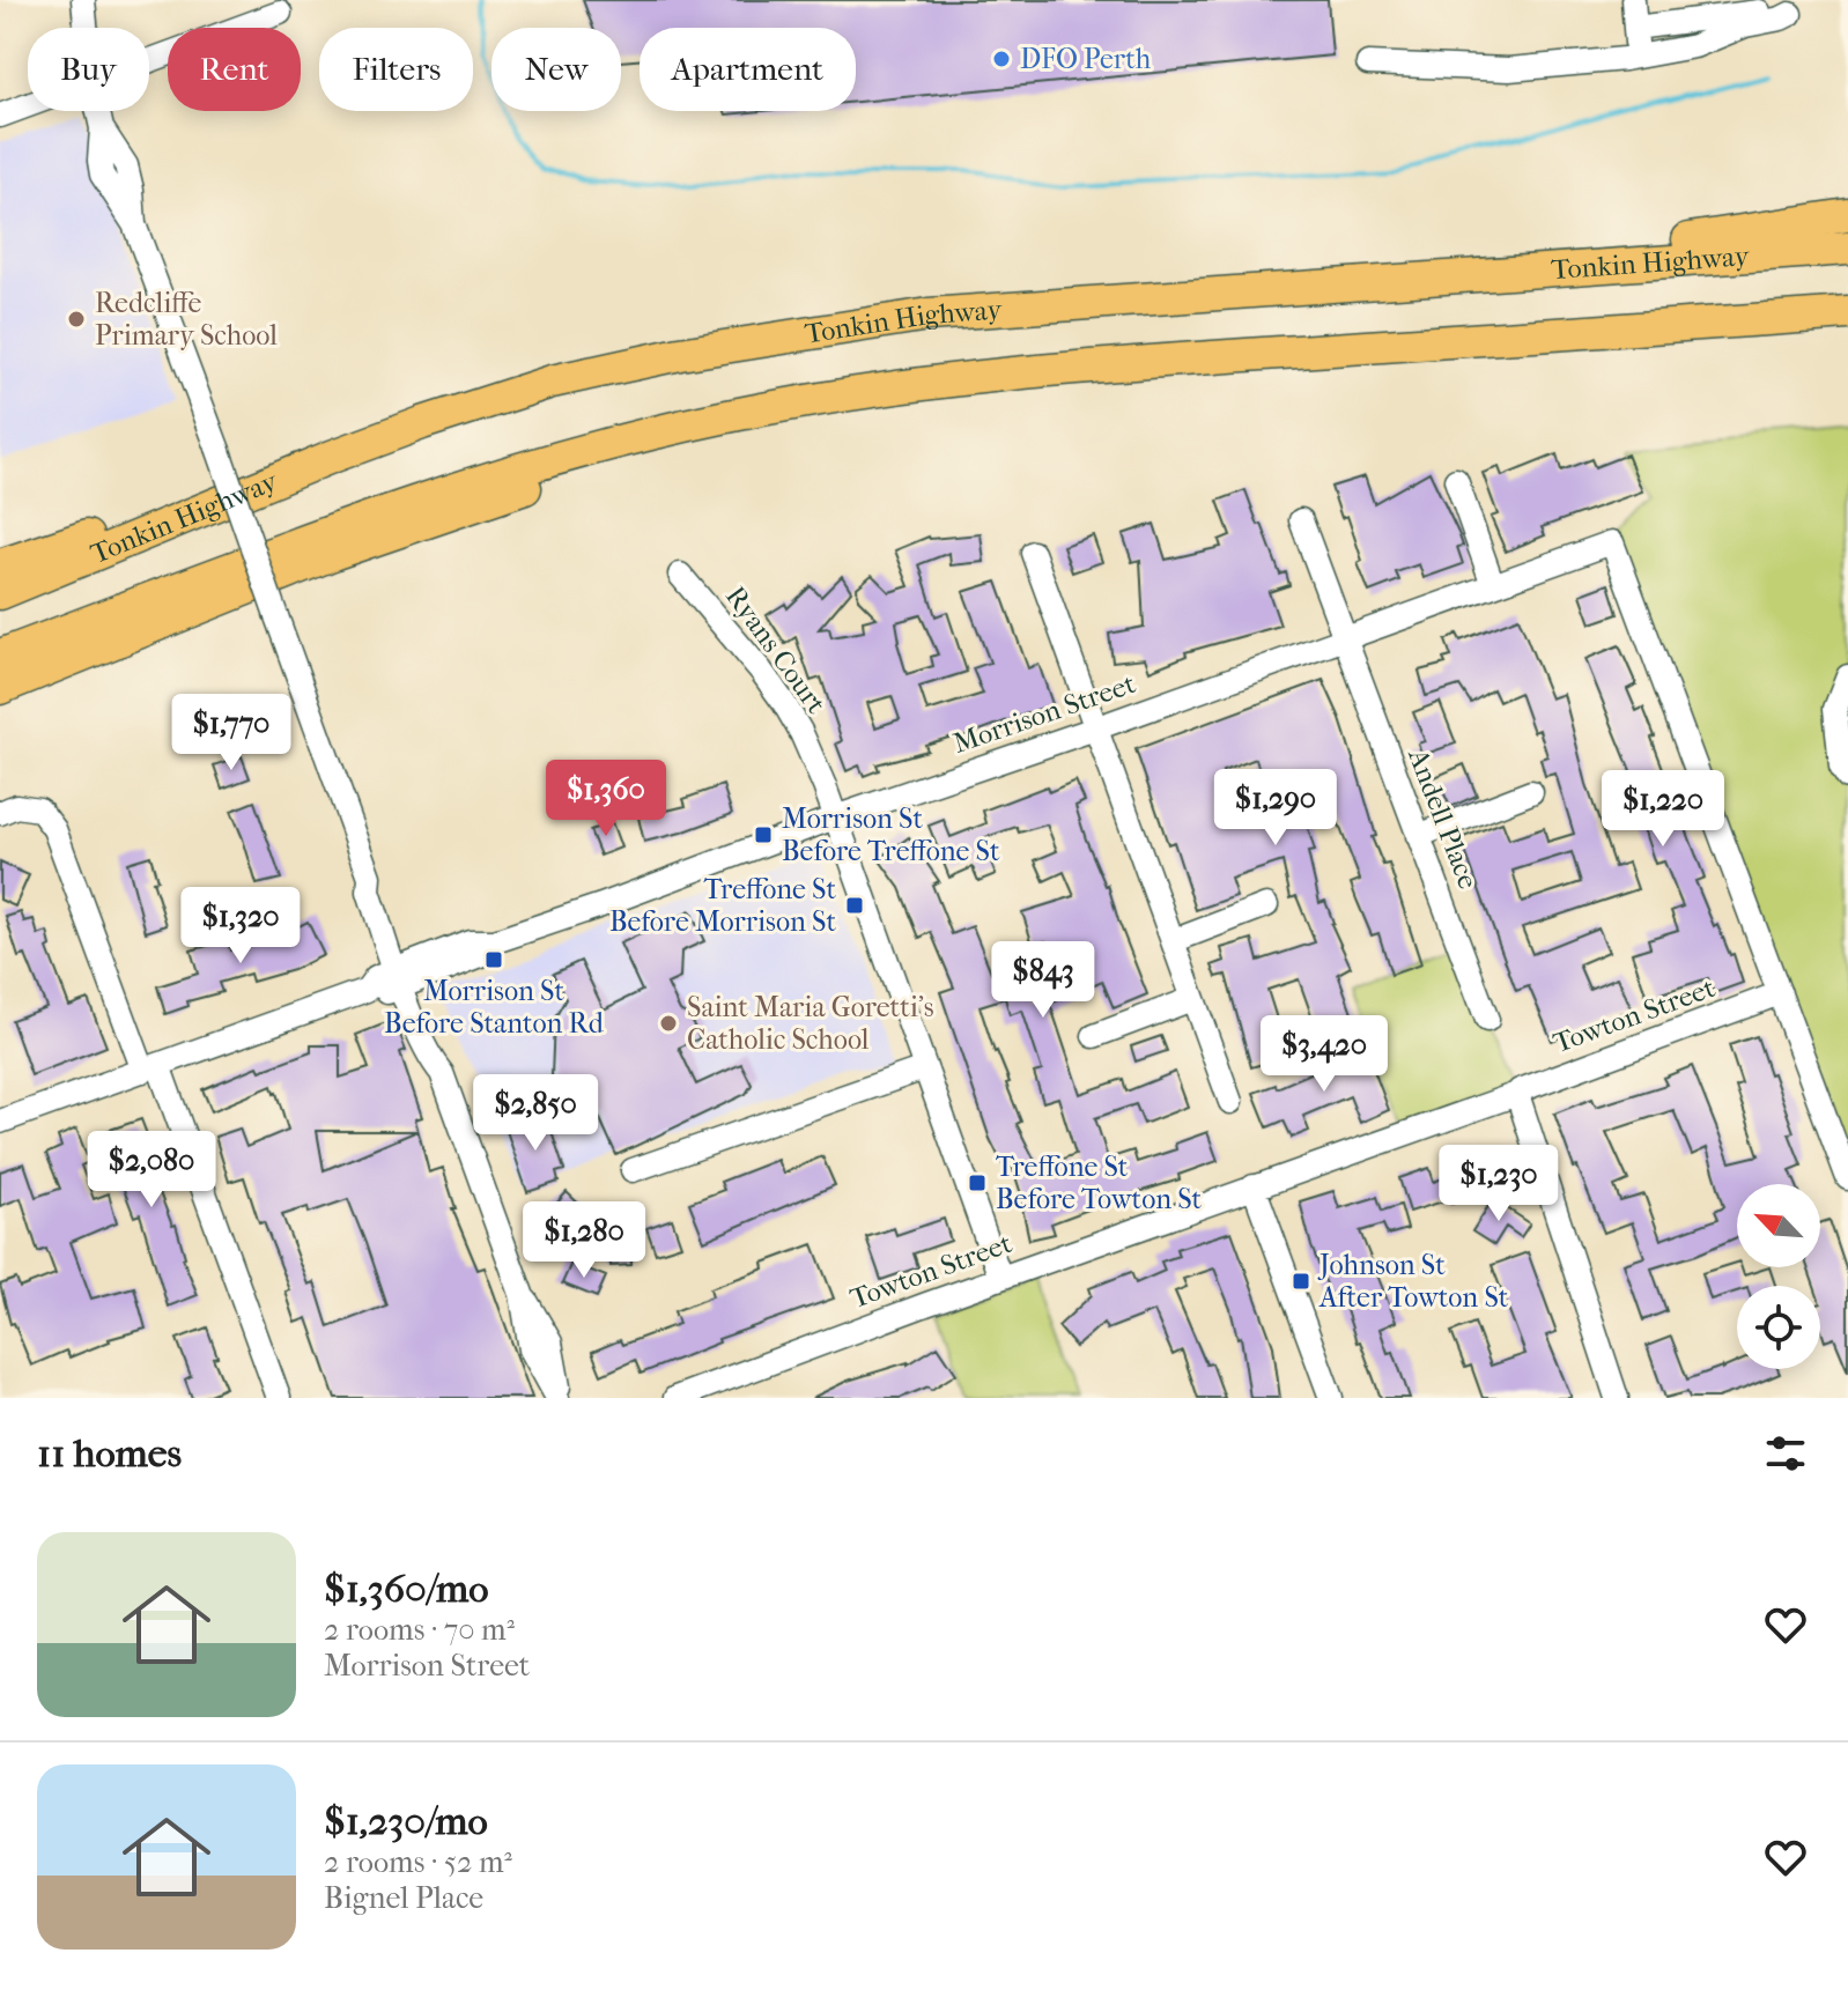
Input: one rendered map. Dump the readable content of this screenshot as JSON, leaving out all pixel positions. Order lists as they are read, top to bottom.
{
  "streets": {
    "highway": ["Tonkin Highway"],
    "street": [
      "Ryans Court",
      "Morrison Street",
      "Andell Place",
      "Towton Street"
    ]
  },
  "crossings": [
    ["Ryans Court", "Morrison Street"],
    ["Ryans Court", "Towton Street"],
    ["Morrison Street", "Andell Place"],
    ["Morrison Street", "Towton Street"]
  ],
  "places": {
    "other": ["DFO Perth", "Redcliffe Primary School", "Saint Maria Goretti’s Catholic School"],
    "transit": [
      "Morrison St Before Treffone St",
      "Treffone St Before Morrison St",
      "Morrison St Before Stanton Rd",
      "Treffone St Before Towton St",
      "Johnson St After Towton St"
    ]
  },
  "north": "top left",
  "page": {
    "chip": [
      "Buy",
      "Rent",
      "Filters",
      "New",
      "Apartment"
    ],
    "price": [
      "$1,770",
      "$1,360",
      "$1,290",
      "$1,220",
      "$1,320",
      "$843",
      "$3,420",
      "$2,850",
      "$2,080",
      "$1,230",
      "$1,280"
    ],
    "heading": "11 homes",
    "list": [
      {
        "name": "$1,360/mo",
        "note": "2 rooms · 70 m² · Morrison Street"
      },
      {
        "name": "$1,230/mo",
        "note": "2 rooms · 52 m² · Bignel Place"
      }
    ]
  }
}
